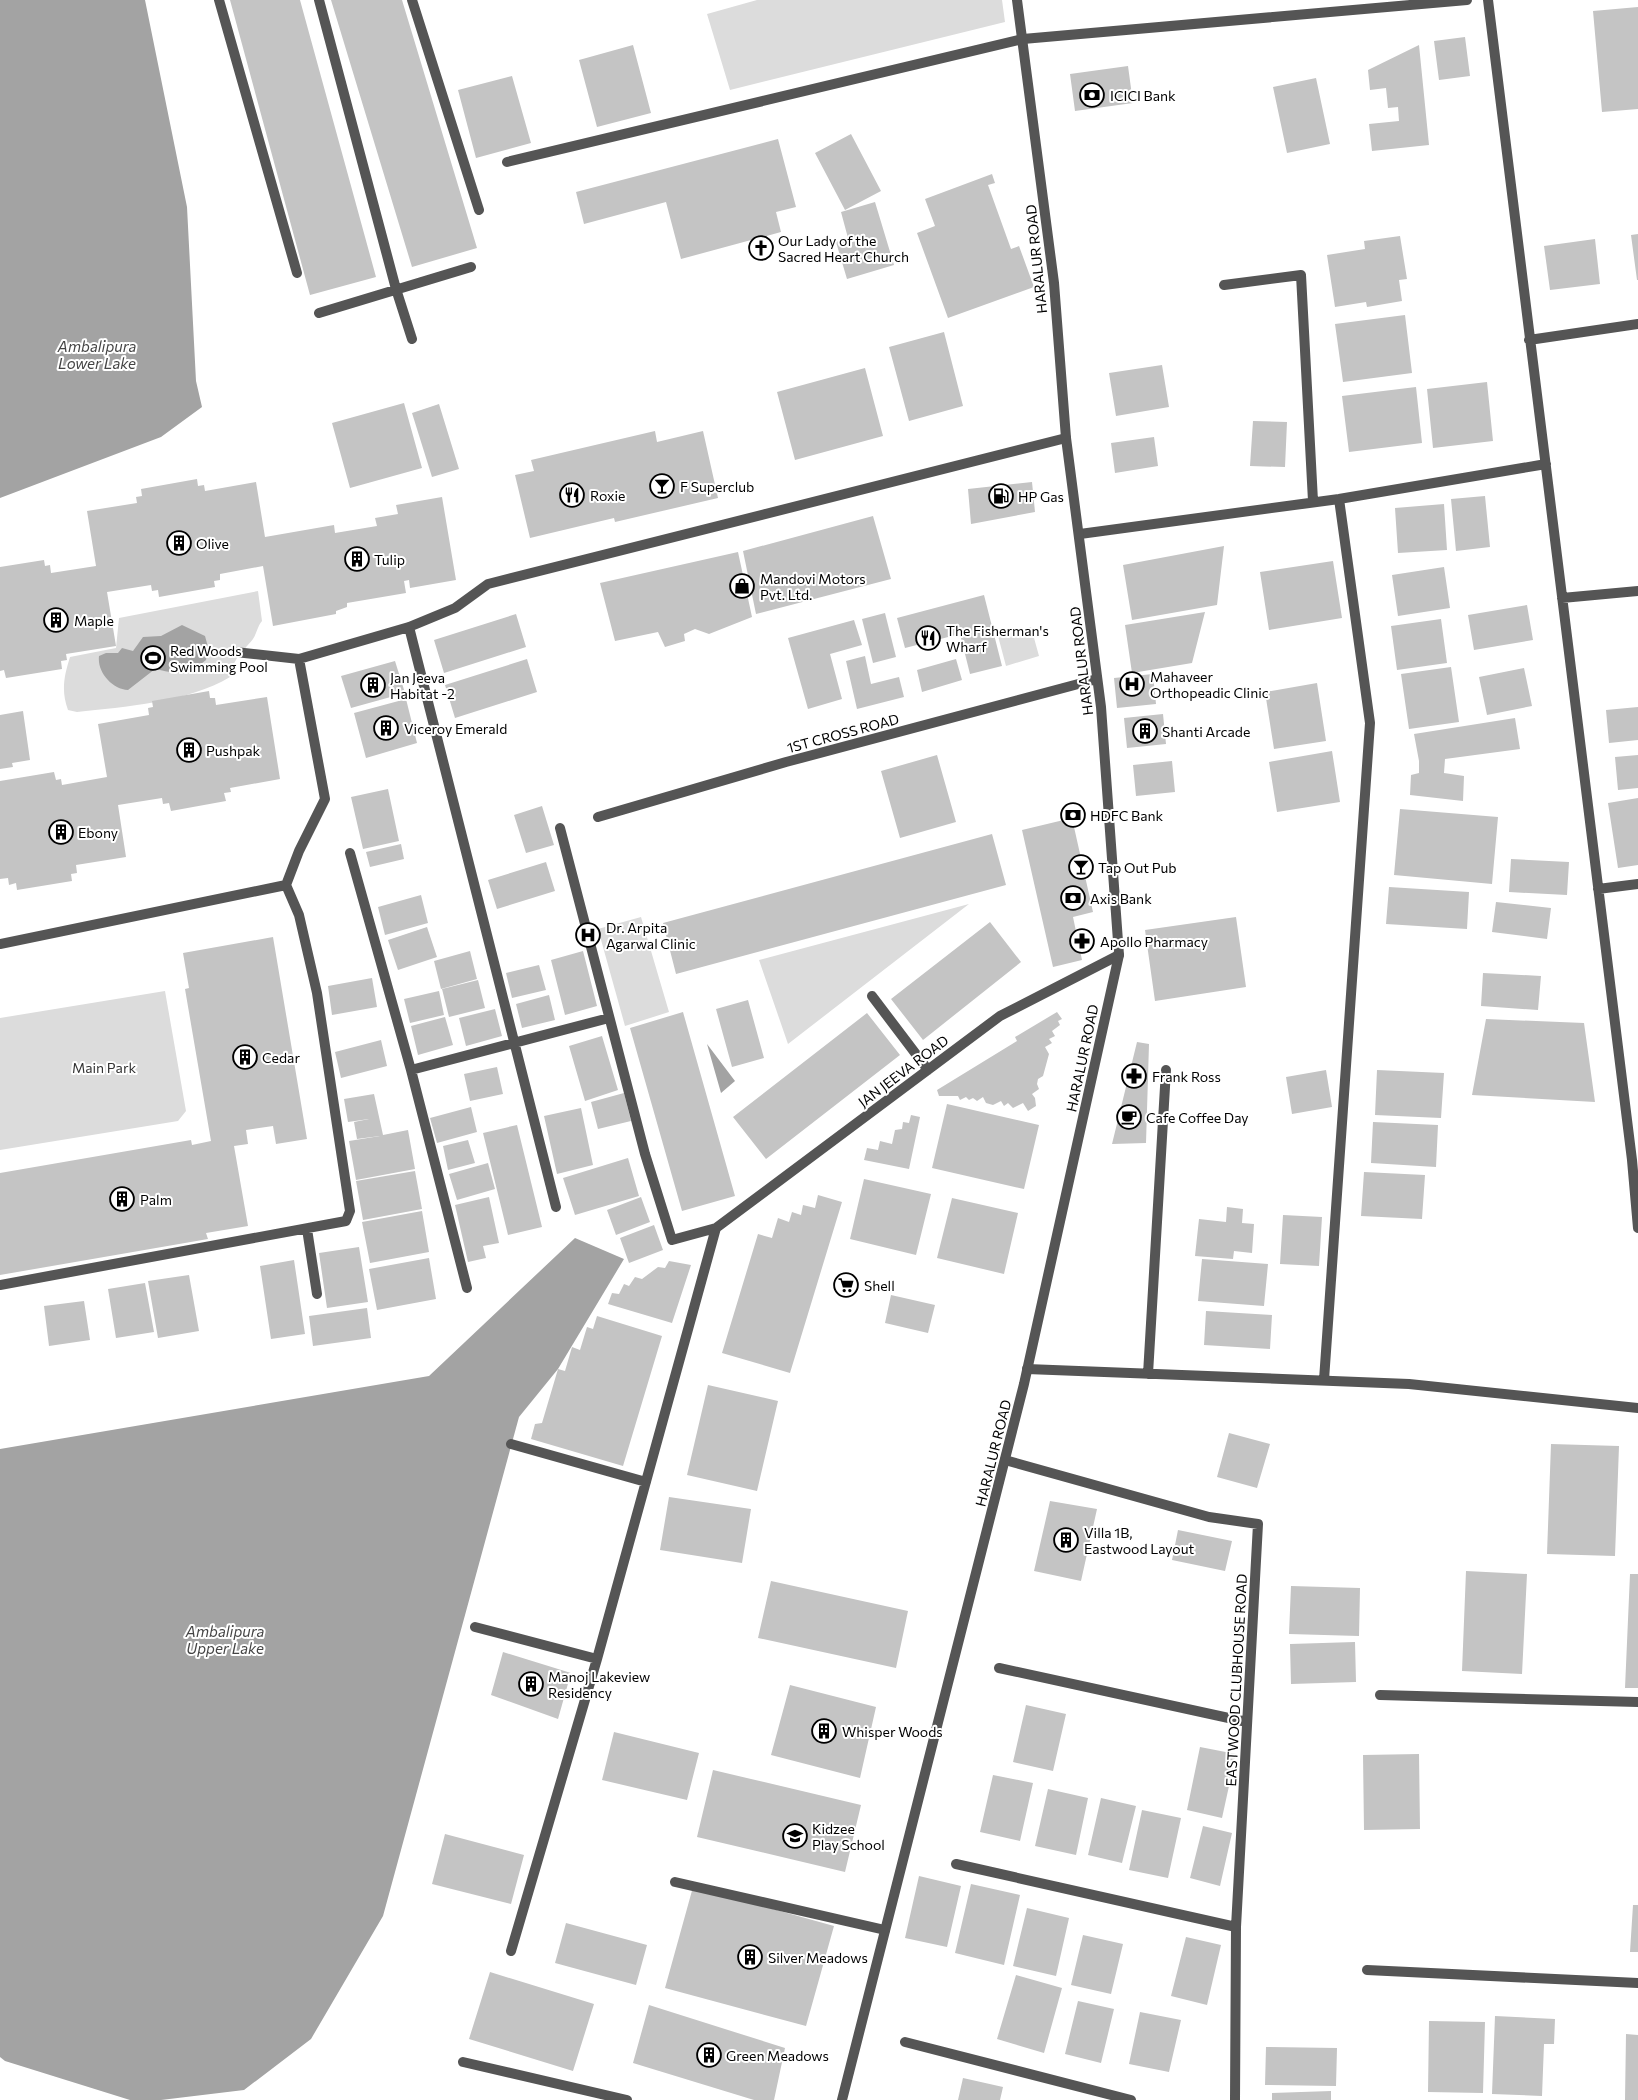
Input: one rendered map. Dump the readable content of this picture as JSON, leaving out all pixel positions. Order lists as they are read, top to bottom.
{
  "streets": {
    "street": [
      "HARALUR ROAD",
      "1ST CROSS ROAD",
      "JAN JEEVA ROAD",
      "EASTWOOD CLUBHOUSE ROAD"
    ]
  },
  "crossings": [
    ["HARALUR ROAD", "1ST CROSS ROAD"],
    ["HARALUR ROAD", "JAN JEEVA ROAD"],
    ["HARALUR ROAD", "EASTWOOD CLUBHOUSE ROAD"]
  ],
  "water": ["Ambalipura Lower Lake", "Ambalipura Upper Lake"],
  "parks": ["Main Park"],
  "places": {
    "bank": ["ICICI Bank", "HDFC Bank", "Axis Bank"],
    "church": ["Our Lady of the Sacred Heart Church"],
    "bar": ["F Superclub", "Tap Out Pub"],
    "restaurant": ["Roxie", "The Fisherman's Wharf"],
    "fuel station": ["HP Gas"],
    "building": [
      "Olive",
      "Tulip",
      "Maple",
      "Jan Jeeva Habitat -2",
      "Viceroy Emerald",
      "Shanti Arcade",
      "Pushpak",
      "Ebony",
      "Cedar",
      "Palm",
      "Villa 1B, Eastwood Layout",
      "Manoj Lakeview Residency",
      "Whisper Woods",
      "Silver Meadows",
      "Green Meadows"
    ],
    "shop": ["Mandovi Motors Pvt. Ltd."],
    "sports": ["Red Woods Swimming Pool"],
    "hospital": ["Mahaveer Orthopeadic Clinic", "Dr. Arpita Agarwal Clinic"],
    "pharmacy": ["Apollo Pharmacy", "Frank Ross"],
    "cafe": ["Cafe Coffee Day"],
    "supermarket": ["Shell"],
    "school or university": ["Kidzee Play School"]
  }
}
